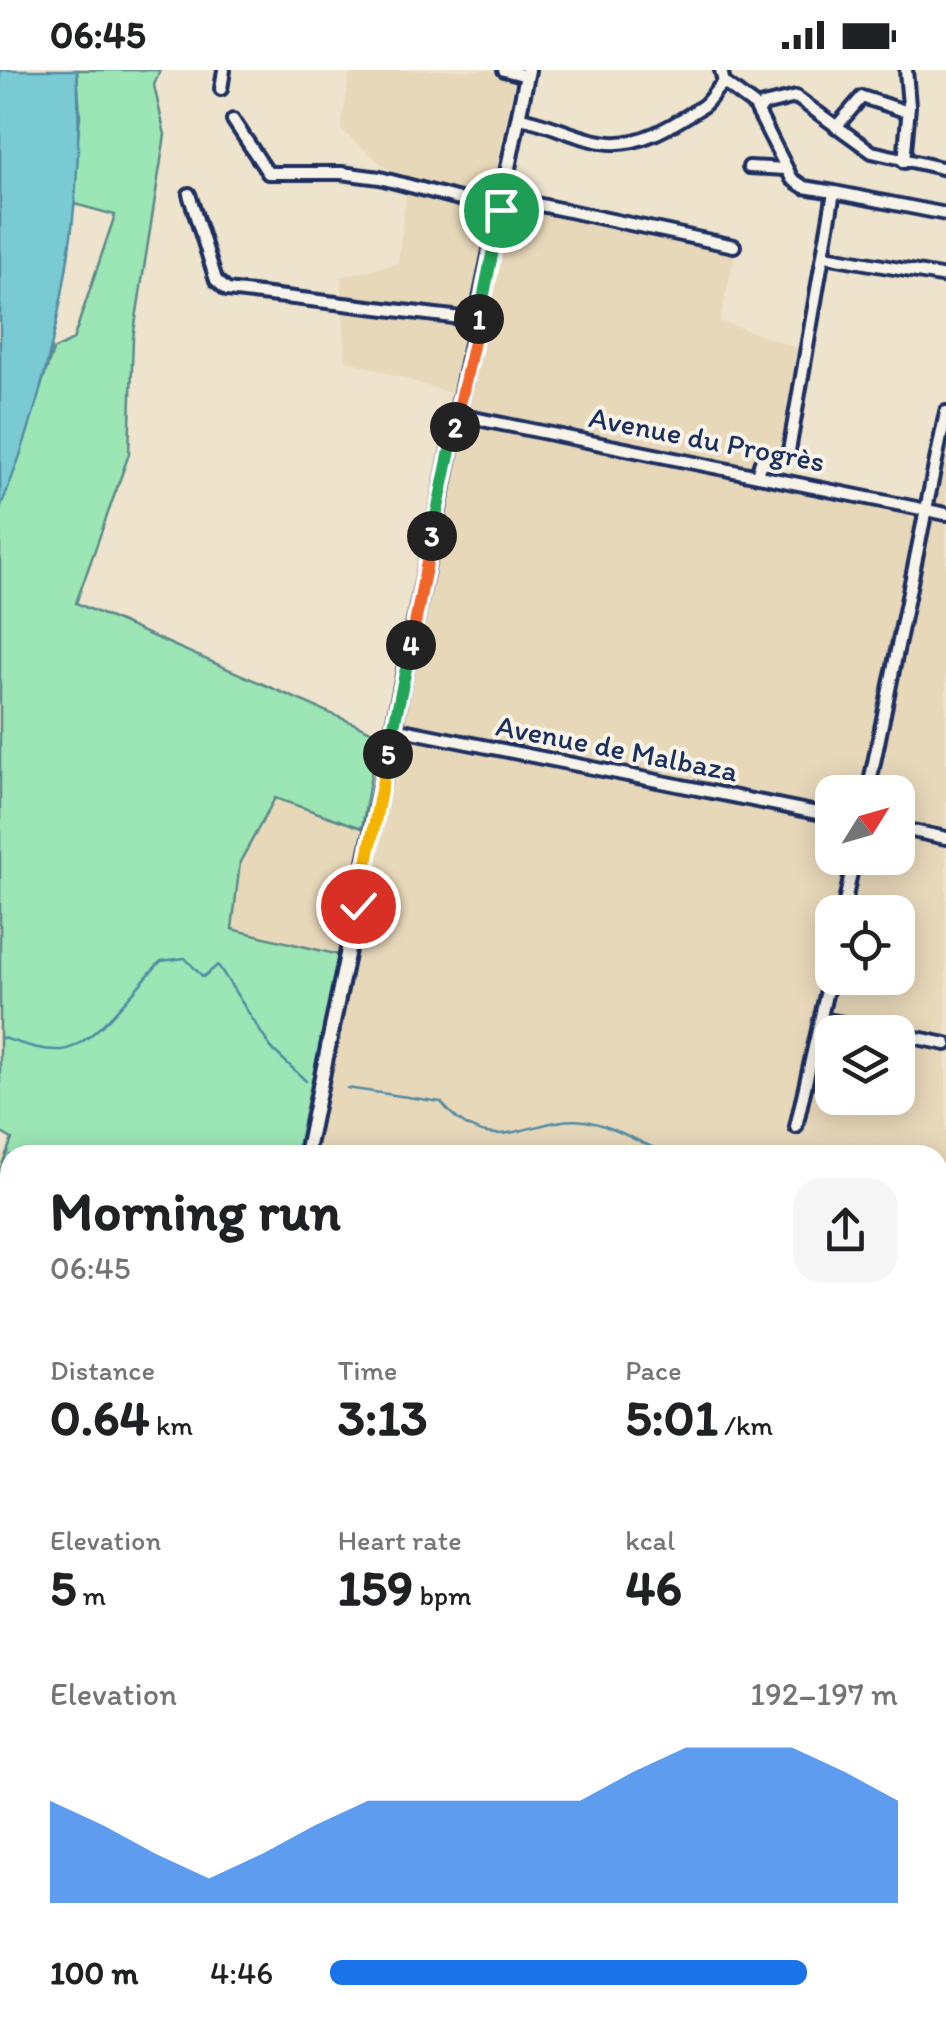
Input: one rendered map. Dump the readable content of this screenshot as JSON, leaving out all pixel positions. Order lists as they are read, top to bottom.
{
  "streets": {
    "street": ["Avenue du Progrès", "Avenue de Malbaza"]
  },
  "north": "top right",
  "page": {
    "status": "06:45",
    "pins": [
      "1",
      "2",
      "3",
      "4",
      "5"
    ],
    "heading": ["Morning run", "06:45"],
    "stats": [
      ["Distance", "0.64 km"],
      ["Time", "3:13"],
      ["Pace", "5:01 /km"],
      ["Elevation", "5 m"],
      ["Heart rate", "159 bpm"],
      ["kcal", "46"]
    ],
    "chart": ["Elevation", "192–197 m"],
    "list": [
      {
        "name": "100 m",
        "note": "4:46"
      }
    ]
  }
}
